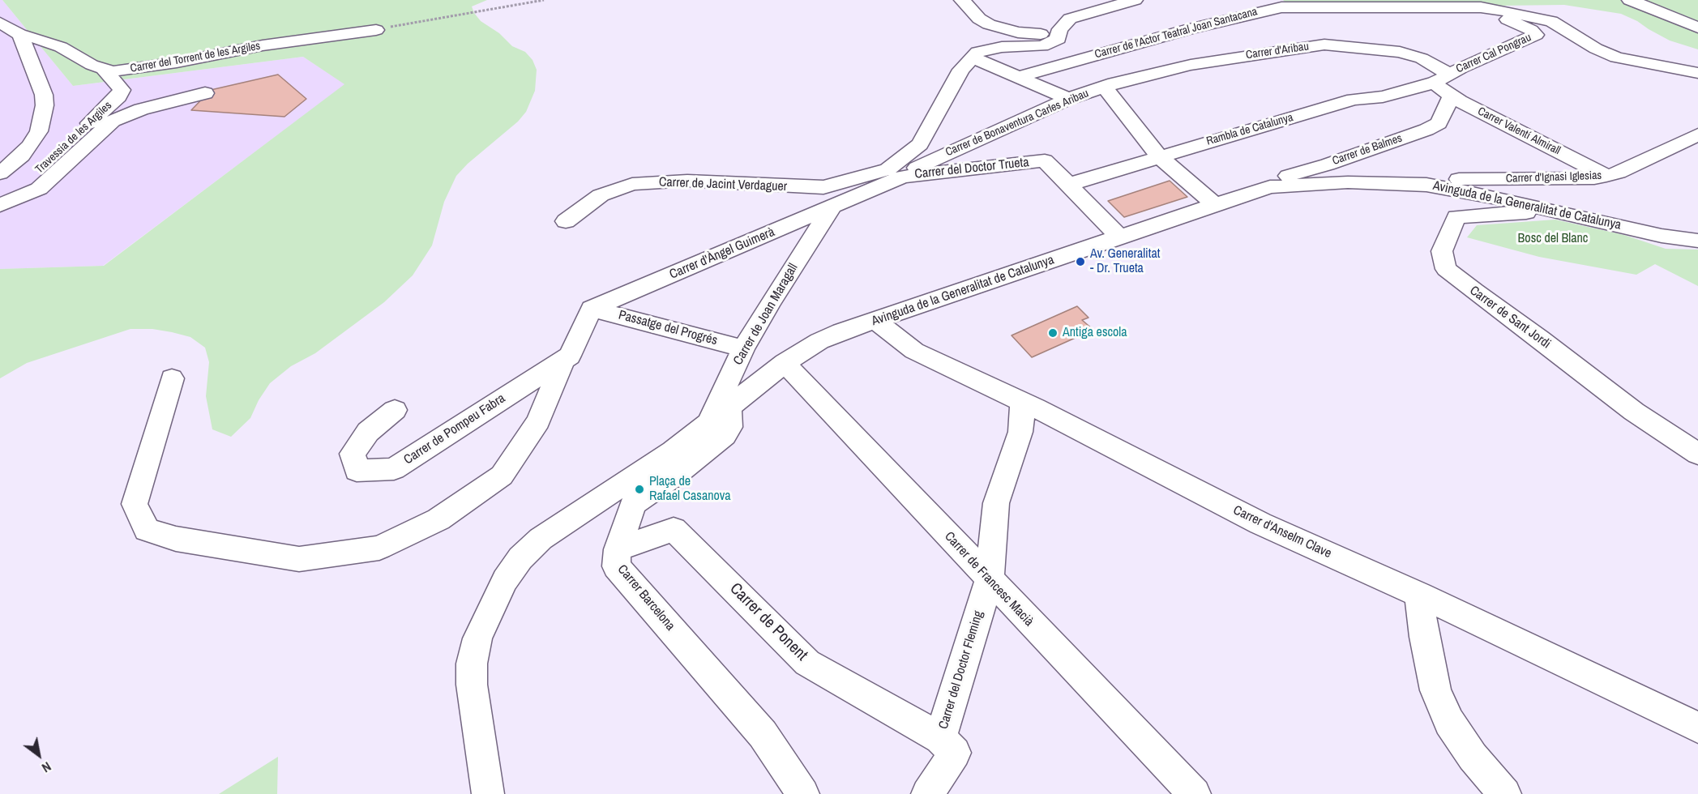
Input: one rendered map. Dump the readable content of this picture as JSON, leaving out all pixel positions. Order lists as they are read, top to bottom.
{
  "streets": {
    "street": [
      "Carrer de l'Actor Teatral Joan Santacana",
      "Carrer d'Aribau",
      "Carrer Cal Pongrau",
      "Carrer del Torrent de les Argiles",
      "Carrer de Bonaventura Carles Aribau",
      "Rambla de Catalunya",
      "Carrer Valentí Almirall",
      "Travessia de les Argiles",
      "Carrer de Balmes",
      "Carrer del Doctor Trueta",
      "Carrer d'Ignasi Iglesias",
      "Carrer de Jacint Verdaguer",
      "Avinguda de la Generalitat de Catalunya",
      "Carrer d'Àngel Guimerà",
      "Carrer de Joan Maragall",
      "Carrer de Sant Jordi",
      "Passatge del Progrés",
      "Carrer de Pompeu Fabra",
      "Carrer d'Anselm Clave",
      "Carrer de Francesc Macià",
      "Carrer Barcelona",
      "Carrer de Ponent",
      "Carrer del Doctor Fleming"
    ]
  },
  "crossings": [
    ["Carrer de l'Actor Teatral Joan Santacana", "Carrer Cal Pongrau"],
    ["Carrer d'Aribau", "Carrer Cal Pongrau"],
    ["Carrer d'Aribau", "Carrer de Bonaventura Carles Aribau"],
    ["Carrer d'Aribau", "Rambla de Catalunya"],
    ["Carrer d'Aribau", "Carrer Valentí Almirall"],
    ["Carrer Cal Pongrau", "Rambla de Catalunya"],
    ["Carrer Cal Pongrau", "Carrer Valentí Almirall"],
    ["Carrer del Torrent de les Argiles", "Travessia de les Argiles"],
    ["Carrer de Bonaventura Carles Aribau", "Carrer del Doctor Trueta"],
    ["Carrer de Bonaventura Carles Aribau", "Carrer de Jacint Verdaguer"],
    ["Carrer de Bonaventura Carles Aribau", "Carrer d'Àngel Guimerà"],
    ["Rambla de Catalunya", "Carrer Valentí Almirall"],
    ["Rambla de Catalunya", "Carrer del Doctor Trueta"],
    ["Carrer Valentí Almirall", "Carrer de Balmes"],
    ["Carrer Valentí Almirall", "Carrer d'Ignasi Iglesias"],
    ["Carrer de Balmes", "Avinguda de la Generalitat de Catalunya"],
    ["Carrer del Doctor Trueta", "Carrer de Jacint Verdaguer"],
    ["Carrer del Doctor Trueta", "Avinguda de la Generalitat de Catalunya"],
    ["Carrer del Doctor Trueta", "Carrer d'Àngel Guimerà"],
    ["Carrer d'Ignasi Iglesias", "Avinguda de la Generalitat de Catalunya"],
    ["Carrer de Jacint Verdaguer", "Carrer d'Àngel Guimerà"],
    ["Avinguda de la Generalitat de Catalunya", "Carrer de Joan Maragall"],
    ["Avinguda de la Generalitat de Catalunya", "Carrer de Sant Jordi"],
    ["Avinguda de la Generalitat de Catalunya", "Carrer d'Anselm Clave"],
    ["Avinguda de la Generalitat de Catalunya", "Carrer de Francesc Macià"],
    ["Avinguda de la Generalitat de Catalunya", "Carrer Barcelona"],
    ["Carrer d'Àngel Guimerà", "Carrer de Joan Maragall"],
    ["Carrer d'Àngel Guimerà", "Passatge del Progrés"],
    ["Carrer de Joan Maragall", "Passatge del Progrés"],
    ["Carrer de Joan Maragall", "Carrer Barcelona"],
    ["Carrer d'Anselm Clave", "Carrer del Doctor Fleming"],
    ["Carrer de Francesc Macià", "Carrer del Doctor Fleming"],
    ["Carrer Barcelona", "Carrer de Ponent"],
    ["Carrer de Ponent", "Carrer del Doctor Fleming"]
  ],
  "parks": ["Bosc del Blanc"],
  "places": ["Av. Generalitat - Dr. Trueta", "Antiga escola", "Plaça de Rafael Casanova"],
  "north": "bottom right"
}
